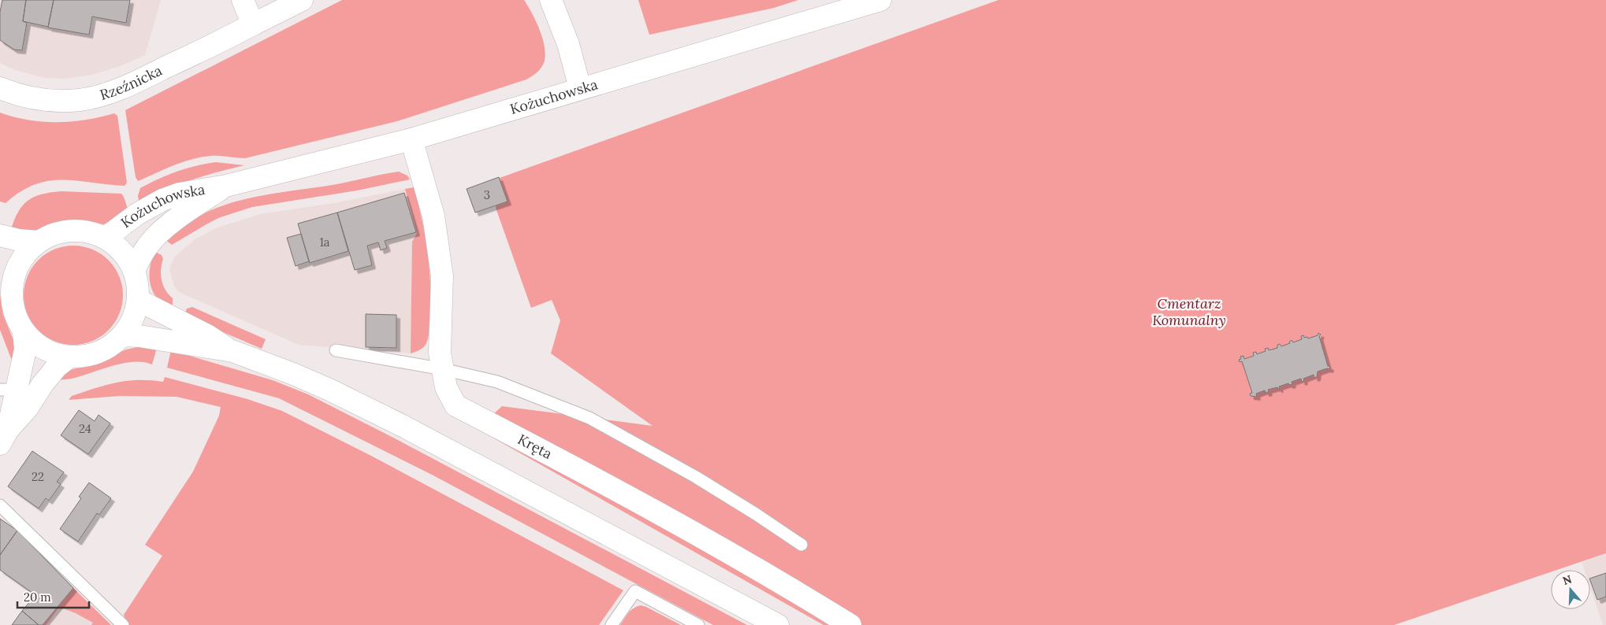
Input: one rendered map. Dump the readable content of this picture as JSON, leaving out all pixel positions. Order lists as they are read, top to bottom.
{
  "streets": {
    "main road": ["Rzeźnicka", "Kożuchowska", "Kręta"]
  },
  "crossings": [
    ["Kożuchowska", "Kręta"]
  ],
  "parks": ["Cmentarz Komunalny"],
  "house_numbers": [
    "3",
    "1a",
    "24",
    "22"
  ],
  "scale_bar": "20 m",
  "north": "top"
}
